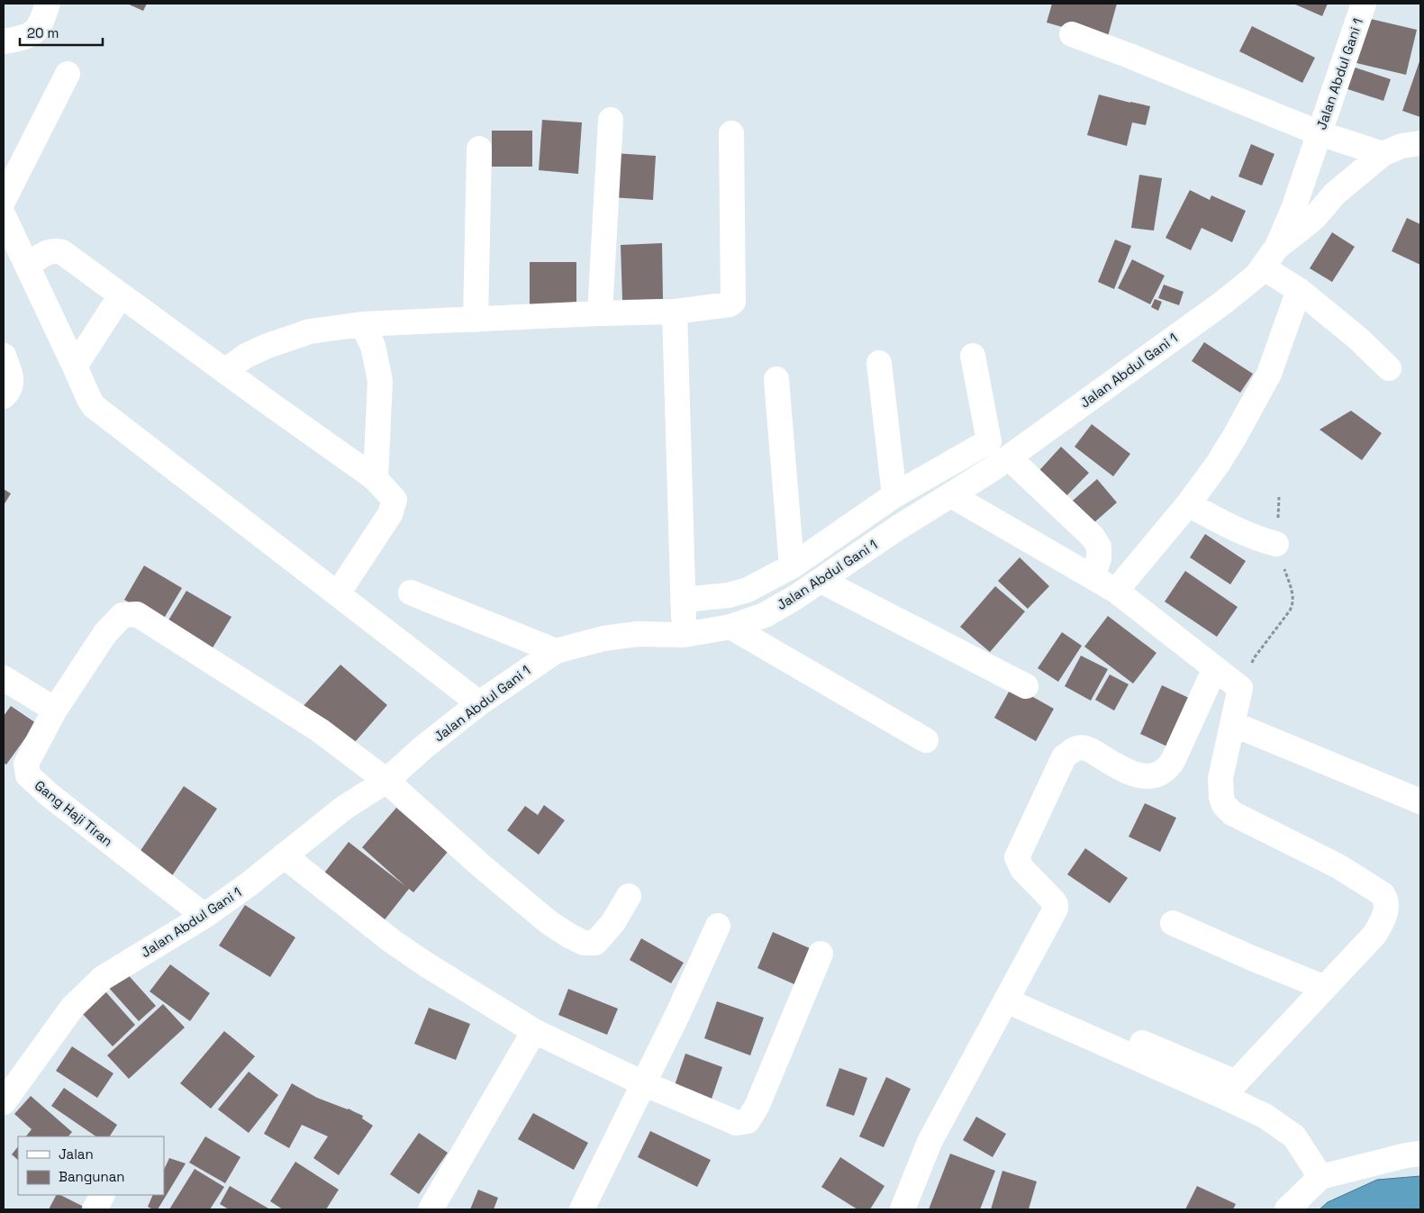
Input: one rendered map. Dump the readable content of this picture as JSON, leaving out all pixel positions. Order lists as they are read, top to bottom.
{
  "streets": {
    "street": ["Jalan Abdul Gani 1", "Gang Haji Tiran"]
  },
  "crossings": [
    ["Jalan Abdul Gani 1", "Gang Haji Tiran"]
  ],
  "legend": ["Jalan", "Bangunan"],
  "scale_bar": "20 m"
}
